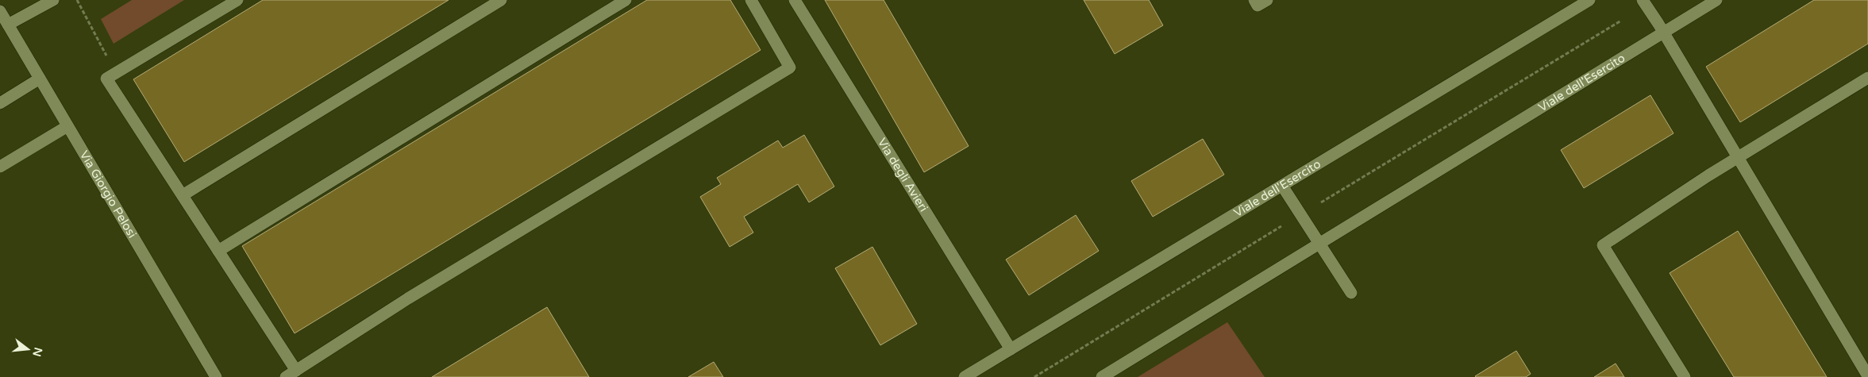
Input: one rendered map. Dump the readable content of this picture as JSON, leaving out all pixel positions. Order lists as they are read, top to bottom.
{
  "streets": {
    "street": ["Viale dell'Esercito", "Via degli Avieri", "Via Giorgio Pelosi"]
  },
  "crossings": [
    ["Viale dell'Esercito", "Via degli Avieri"]
  ],
  "north": "right"
}
